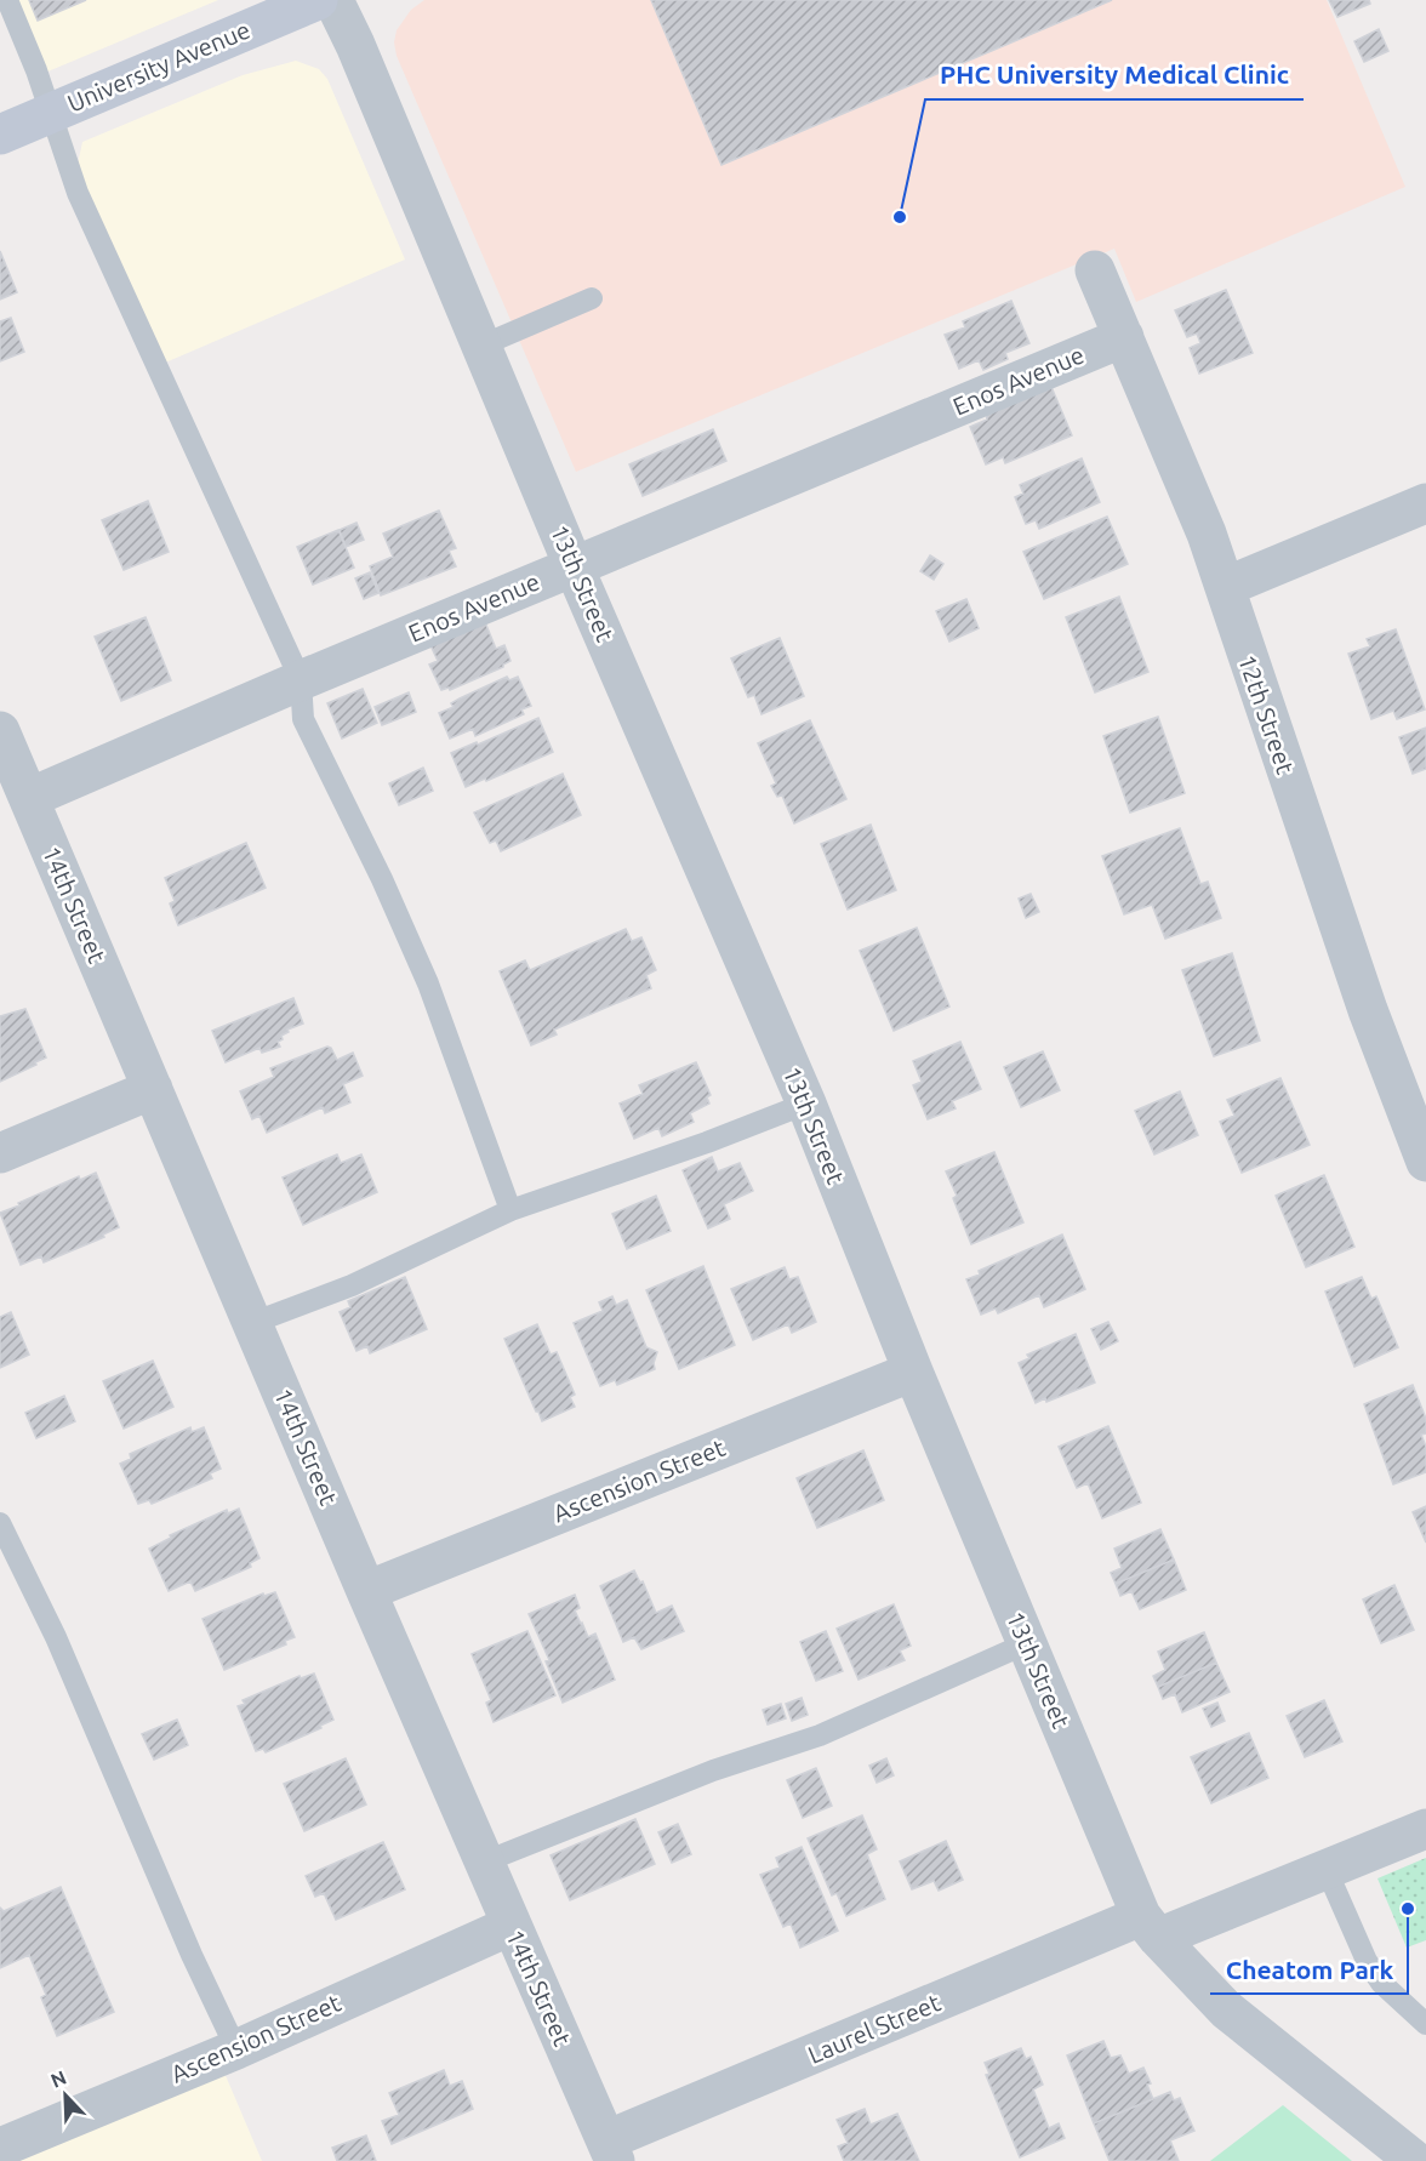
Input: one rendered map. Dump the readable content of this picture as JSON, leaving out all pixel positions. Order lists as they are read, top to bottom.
{
  "streets": {
    "main road": ["University Avenue"],
    "street": [
      "Enos Avenue",
      "13th Street",
      "12th Street",
      "14th Street",
      "Ascension Street",
      "Laurel Street"
    ]
  },
  "crossings": [
    ["Enos Avenue", "13th Street"],
    ["Enos Avenue", "12th Street"],
    ["Enos Avenue", "14th Street"],
    ["13th Street", "Ascension Street"],
    ["13th Street", "Laurel Street"],
    ["14th Street", "Ascension Street"],
    ["14th Street", "Laurel Street"]
  ],
  "places": ["PHC University Medical Clinic", "Cheatom Park"],
  "north": "top left"
}
